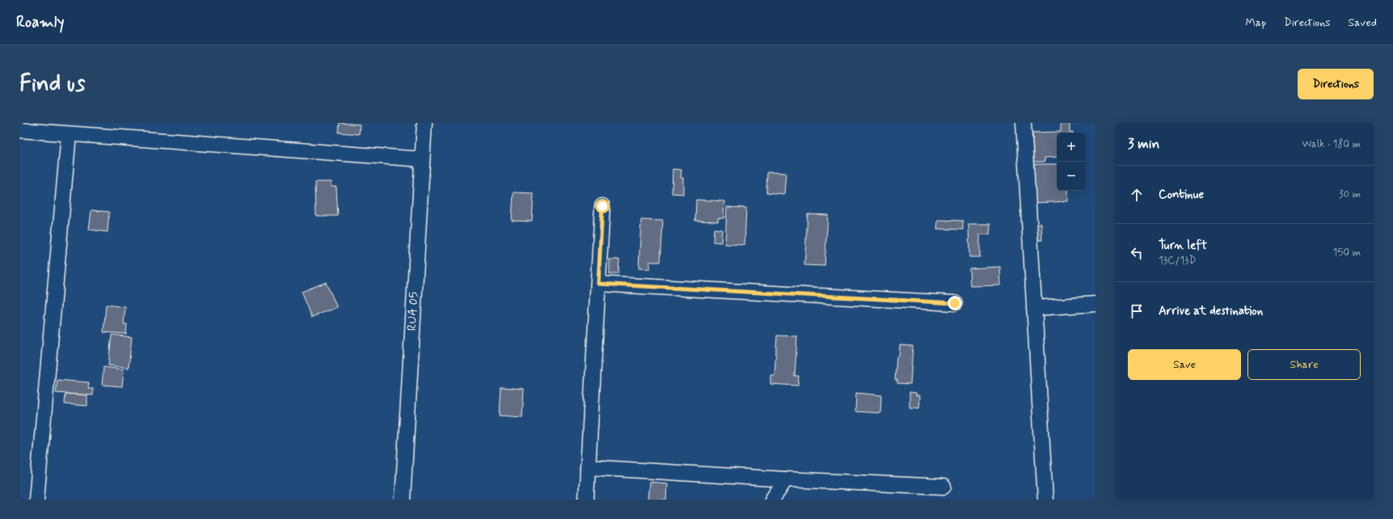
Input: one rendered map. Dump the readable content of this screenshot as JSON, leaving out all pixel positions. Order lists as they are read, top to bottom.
{
  "streets": {
    "street": ["RUA 05"]
  },
  "page": {
    "header": "Roamly",
    "nav": ["Map", "Directions", "Saved"],
    "buttons": [
      "Directions",
      ["Save", "Share"]
    ],
    "title": "Find us",
    "heading": ["3 min", "Walk · 180 m"],
    "map_buttons": ["+", "−"],
    "list": [
      ["Continue", "30 m"],
      ["Turn left", "13C/13D", "150 m"],
      "Arrive at destination"
    ]
  }
}
